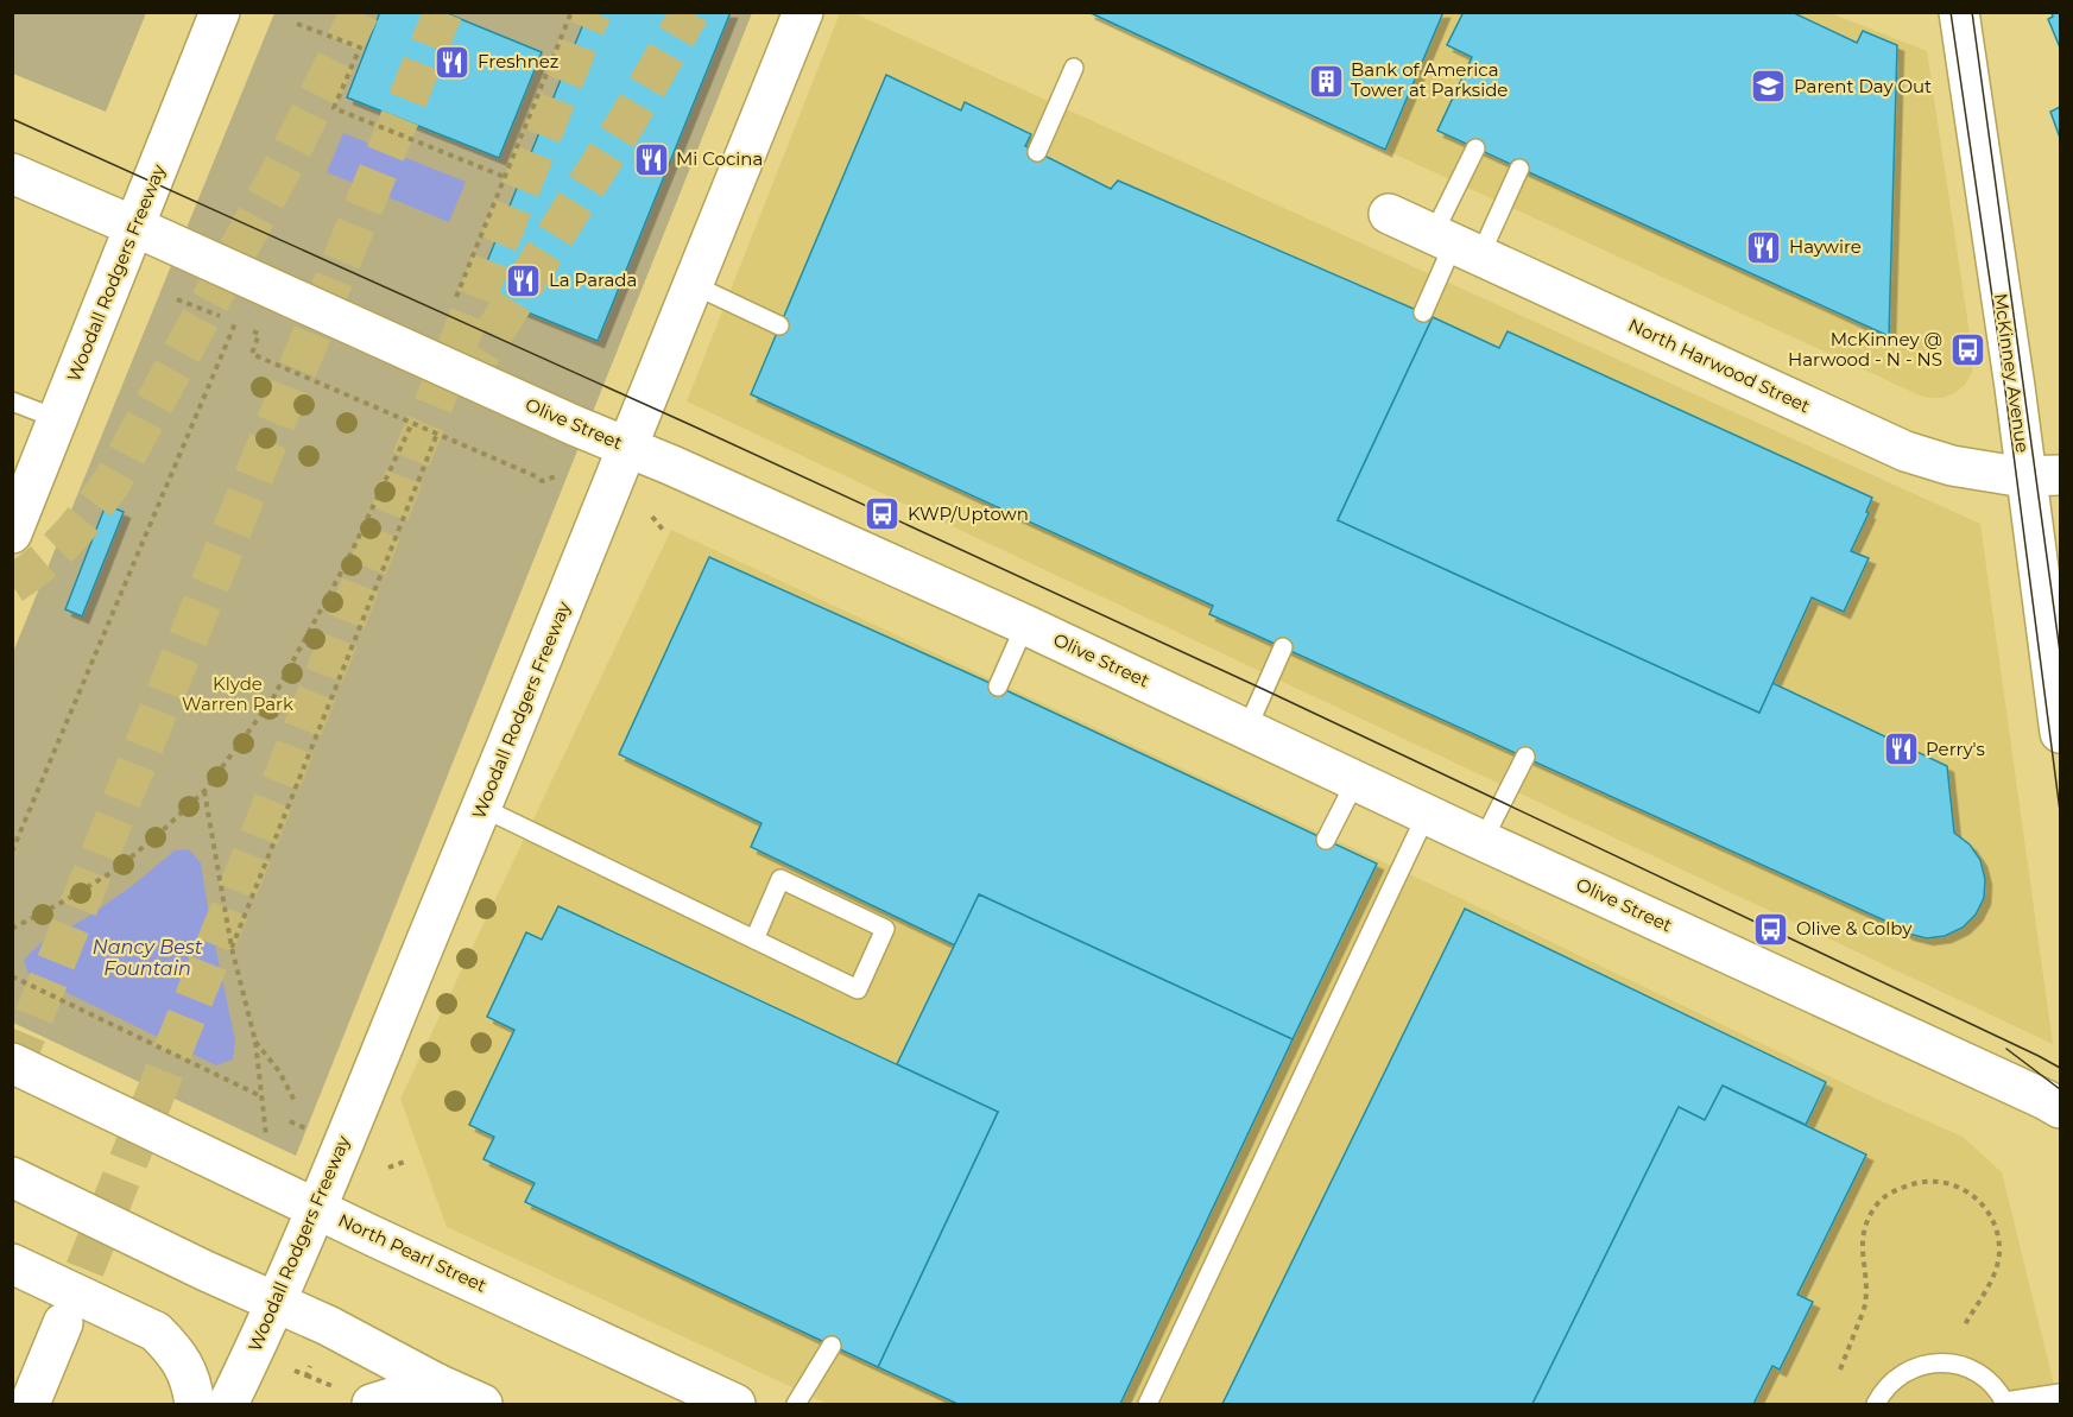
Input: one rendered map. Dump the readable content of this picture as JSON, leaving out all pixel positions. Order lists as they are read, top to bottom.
{
  "streets": {
    "main road": [
      "Woodall Rodgers Freeway",
      "North Harwood Street",
      "McKinney Avenue",
      "Olive Street",
      "North Pearl Street"
    ]
  },
  "crossings": [
    ["Woodall Rodgers Freeway", "Olive Street"],
    ["Woodall Rodgers Freeway", "North Pearl Street"],
    ["North Harwood Street", "McKinney Avenue"]
  ],
  "water": ["Nancy Best Fountain"],
  "parks": ["Klyde Warren Park"],
  "places": {
    "restaurant": [
      "Freshnez",
      "Mi Cocina",
      "Haywire",
      "La Parada",
      "Perry's"
    ],
    "building": ["Bank of America Tower at Parkside"],
    "school or university": ["Parent Day Out"],
    "bus stop": ["McKinney @ Harwood - N - NS", "KWP/Uptown", "Olive & Colby"]
  }
}
